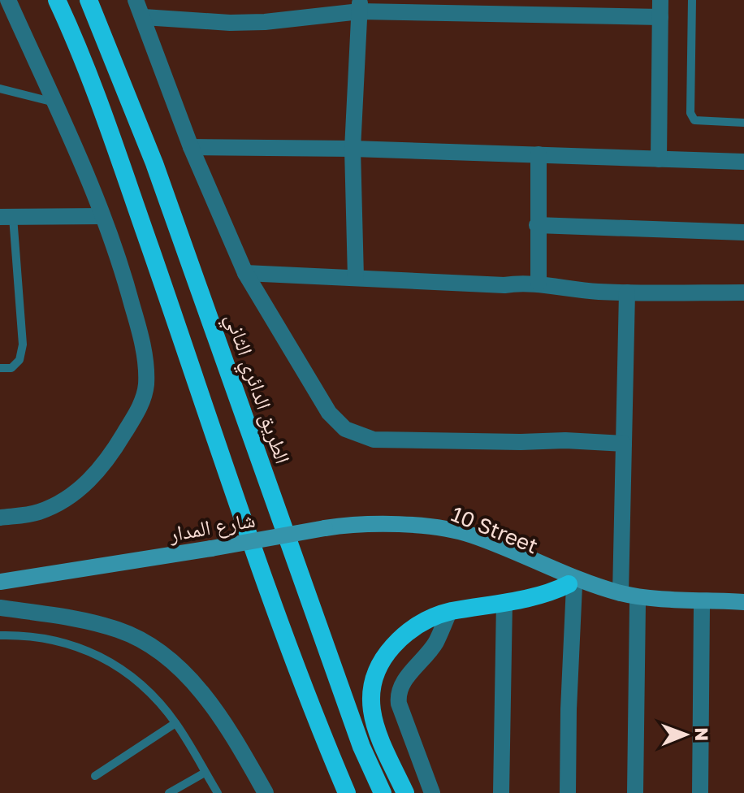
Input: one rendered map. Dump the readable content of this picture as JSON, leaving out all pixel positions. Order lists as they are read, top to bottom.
{
  "streets": {
    "highway": ["الطريق الدائري الثاني"],
    "main road": ["شارع المدار", "10 Street"]
  },
  "crossings": [
    ["شارع المدار", "10 Street"]
  ],
  "north": "right"
}
